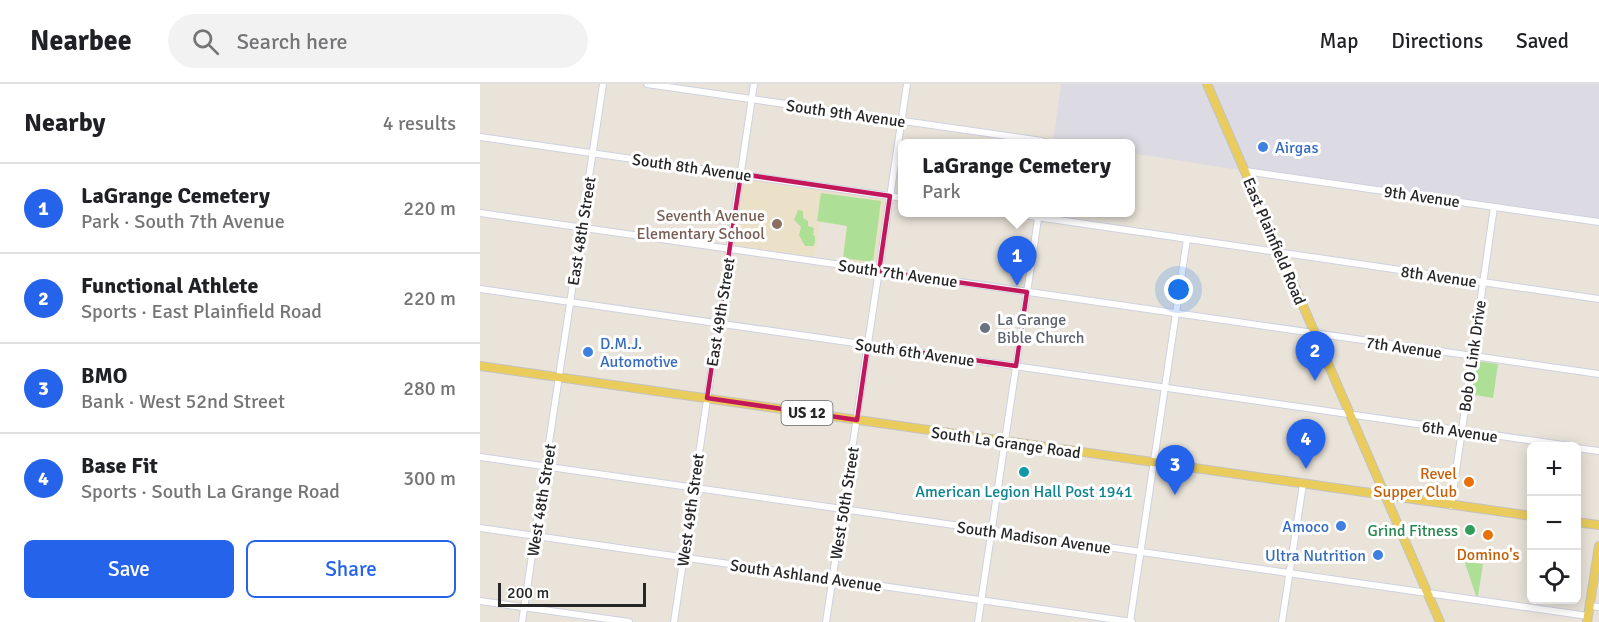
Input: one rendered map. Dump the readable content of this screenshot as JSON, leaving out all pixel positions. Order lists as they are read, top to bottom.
{
  "streets": {
    "main road": ["East Plainfield Road", "US 12", "South La Grange Road"],
    "street": [
      "South 9th Avenue",
      "South 8th Avenue",
      "9th Avenue",
      "East 48th Street",
      "South 7th Avenue",
      "8th Avenue",
      "East 49th Street",
      "7th Avenue",
      "South 6th Avenue",
      "Bob O Link Drive",
      "6th Avenue",
      "West 48th Street",
      "West 50th Street",
      "West 49th Street",
      "South Madison Avenue",
      "South Ashland Avenue"
    ]
  },
  "crossings": [
    ["South 9th Avenue", "East 49th Street"],
    ["South 9th Avenue", "West 50th Street"],
    ["South 8th Avenue", "East 48th Street"],
    ["South 8th Avenue", "East 49th Street"],
    ["South 8th Avenue", "West 50th Street"],
    ["9th Avenue", "East Plainfield Road"],
    ["9th Avenue", "Bob O Link Drive"],
    ["East 48th Street", "South 7th Avenue"],
    ["East 48th Street", "South 6th Avenue"],
    ["East 48th Street", "South La Grange Road"],
    ["East 48th Street", "West 48th Street"],
    ["East Plainfield Road", "South 7th Avenue"],
    ["East Plainfield Road", "8th Avenue"],
    ["East Plainfield Road", "7th Avenue"],
    ["East Plainfield Road", "South 6th Avenue"],
    ["East Plainfield Road", "6th Avenue"],
    ["East Plainfield Road", "South La Grange Road"],
    ["East Plainfield Road", "South Madison Avenue"],
    ["South 7th Avenue", "East 49th Street"],
    ["South 7th Avenue", "7th Avenue"],
    ["South 7th Avenue", "West 50th Street"],
    ["8th Avenue", "Bob O Link Drive"],
    ["East 49th Street", "South 6th Avenue"],
    ["East 49th Street", "South La Grange Road"],
    ["East 49th Street", "West 49th Street"],
    ["7th Avenue", "Bob O Link Drive"],
    ["South 6th Avenue", "6th Avenue"],
    ["South 6th Avenue", "West 50th Street"],
    ["Bob O Link Drive", "6th Avenue"],
    ["Bob O Link Drive", "South La Grange Road"],
    ["South La Grange Road", "West 48th Street"],
    ["South La Grange Road", "West 50th Street"],
    ["South La Grange Road", "West 49th Street"],
    ["West 48th Street", "South Madison Avenue"],
    ["West 48th Street", "South Ashland Avenue"],
    ["West 50th Street", "South Madison Avenue"],
    ["West 50th Street", "South Ashland Avenue"],
    ["West 49th Street", "South Madison Avenue"],
    ["West 49th Street", "South Ashland Avenue"]
  ],
  "places": [
    "Airgas",
    "Seventh Avenue Elementary School",
    "La Grange Bible Church",
    "D.M.J. Automotive",
    "American Legion Hall Post 1941",
    "Revel Supper Club",
    "Amoco",
    "Grind Fitness",
    "Domino's",
    "Ultra Nutrition"
  ],
  "scale_bar": "200 m",
  "page": {
    "header": "Nearbee",
    "search": "Search here",
    "nav": ["Map", "Directions", "Saved"],
    "heading": ["Nearby", "4 results"],
    "popup": ["LaGrange Cemetery", "Park"],
    "list": [
      {
        "mark": "1",
        "name": "LaGrange Cemetery",
        "note": "Park · South 7th Avenue",
        "value": "220 m"
      },
      {
        "mark": "2",
        "name": "Functional Athlete",
        "note": "Sports · East Plainfield Road",
        "value": "220 m"
      },
      {
        "mark": "3",
        "name": "BMO",
        "note": "Bank · West 52nd Street",
        "value": "280 m"
      },
      {
        "mark": "4",
        "name": "Base Fit",
        "note": "Sports · South La Grange Road",
        "value": "300 m"
      }
    ],
    "pins": [
      "1",
      "2",
      "4",
      "3"
    ],
    "map_buttons": ["+", "−"],
    "buttons": ["Save", "Share"],
    "scale": "200 m"
  }
}
